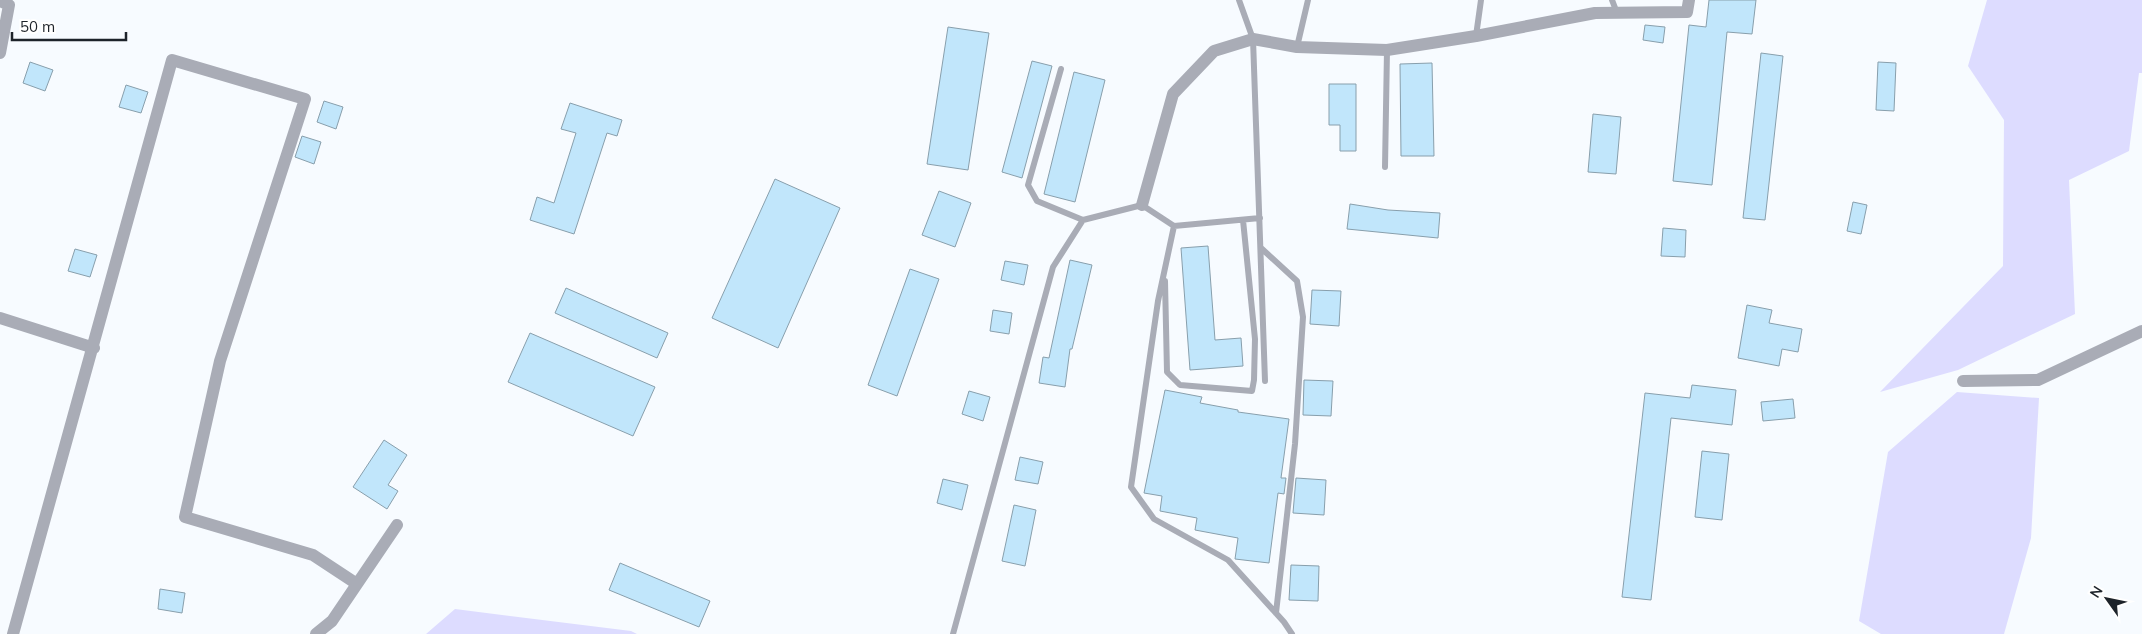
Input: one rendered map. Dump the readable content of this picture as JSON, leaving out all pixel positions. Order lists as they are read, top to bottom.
{
  "scale_bar": "50 m",
  "north": "top left"
}
